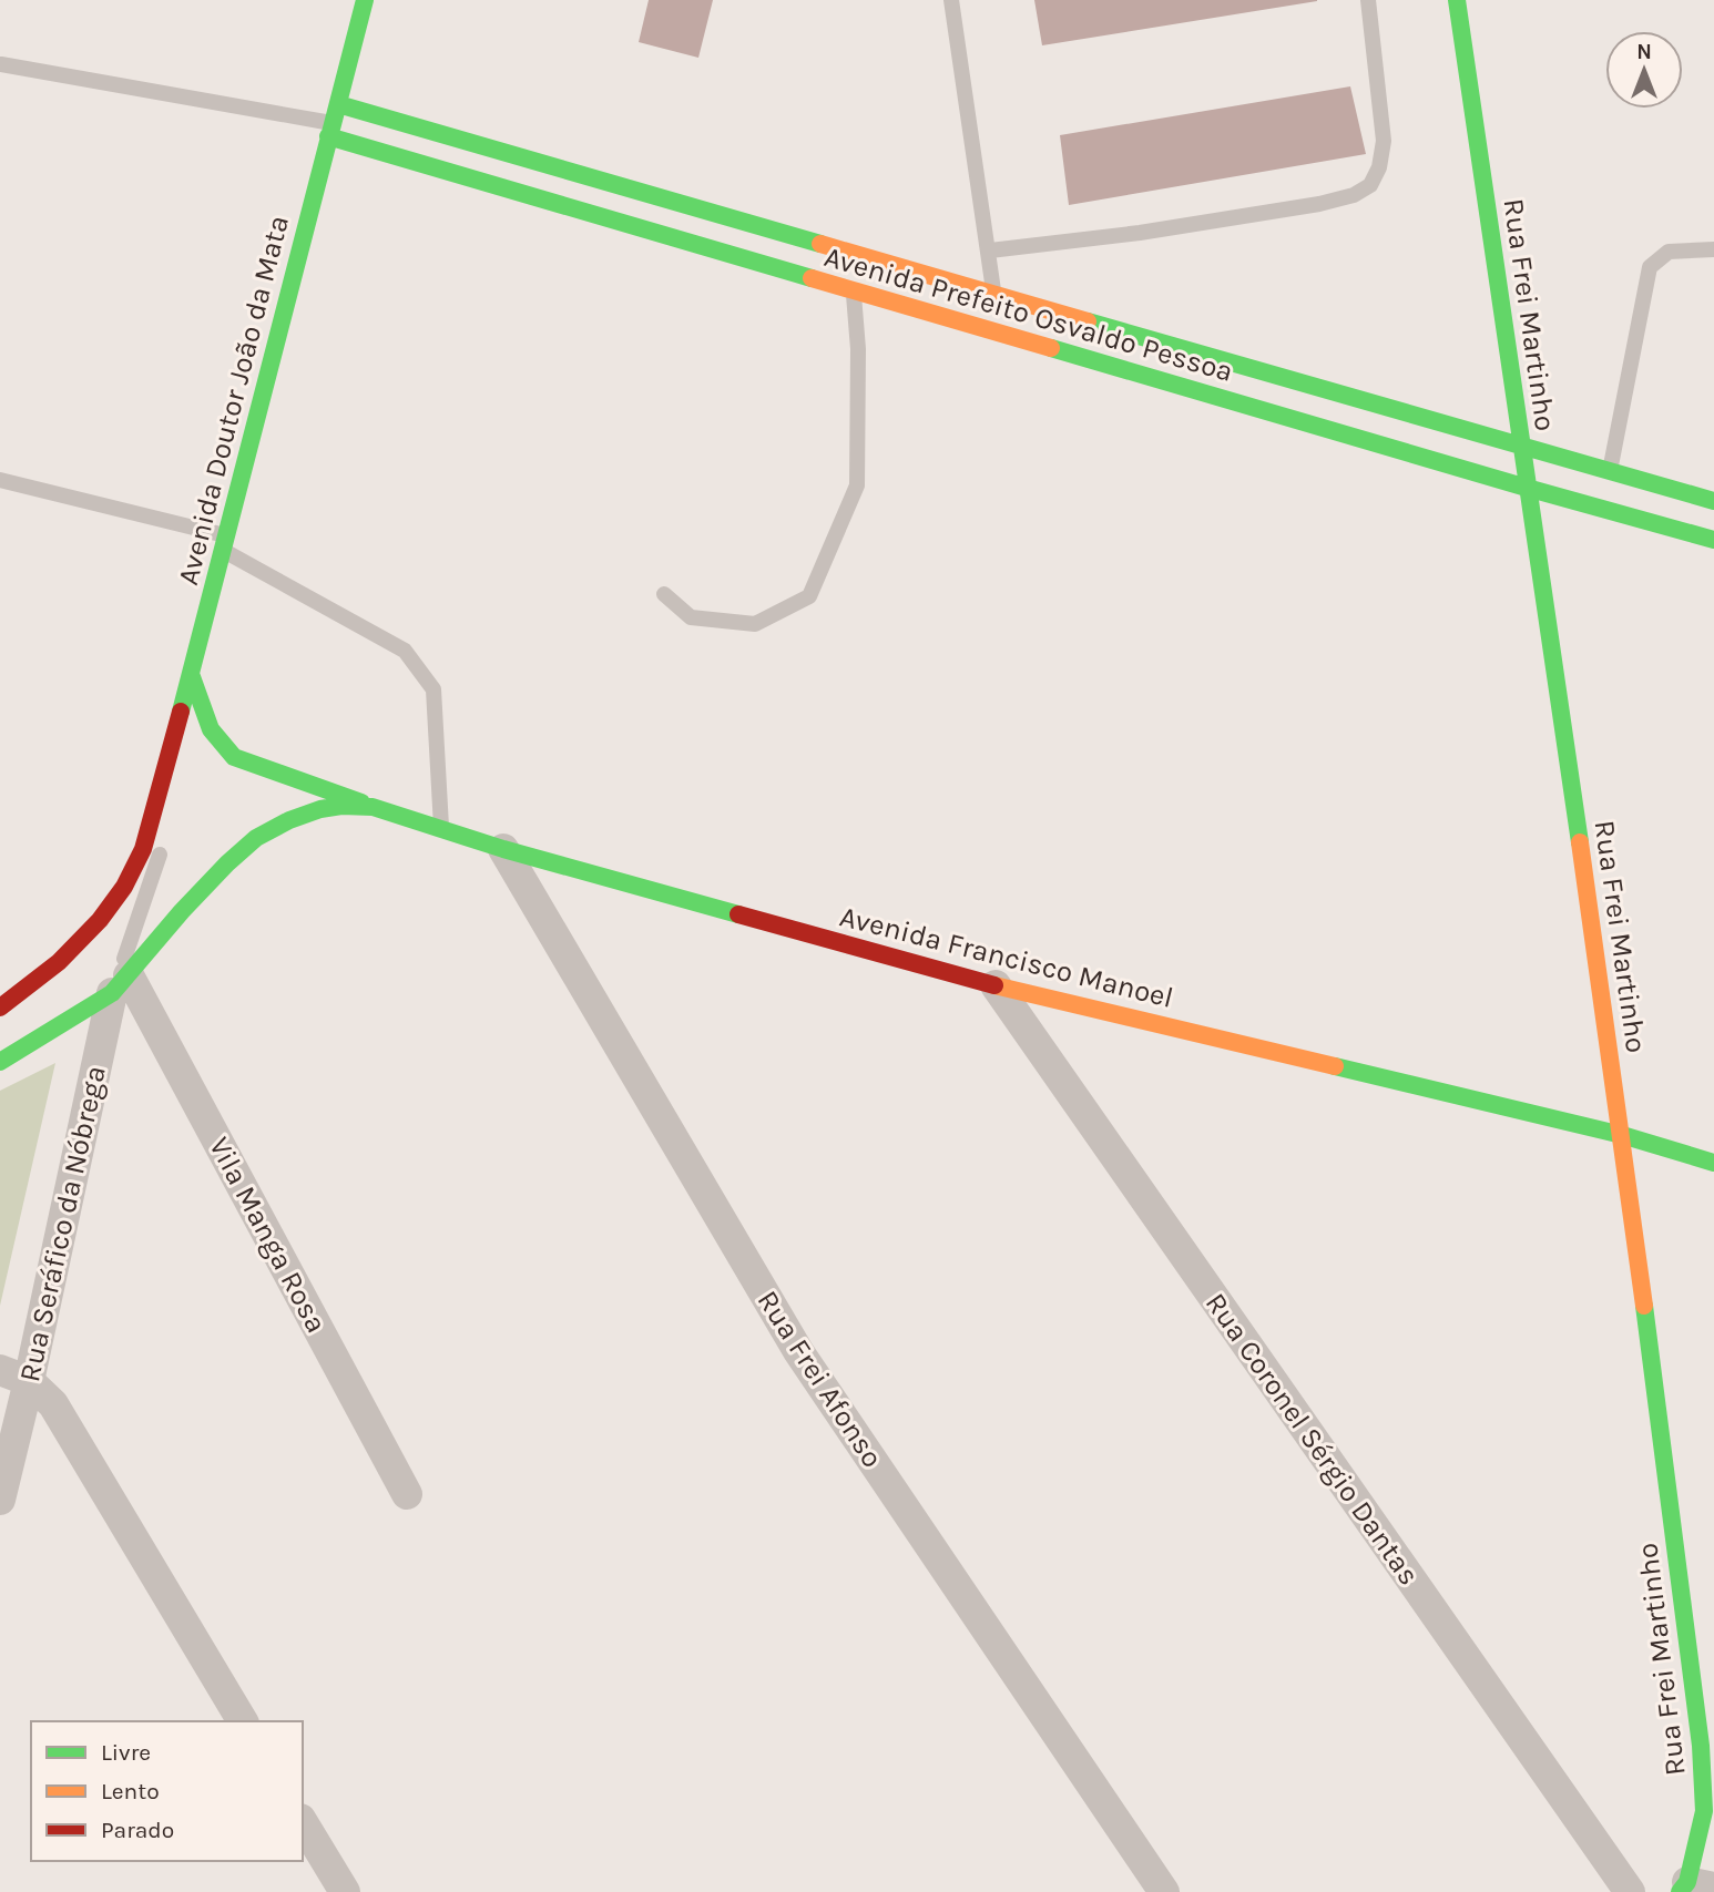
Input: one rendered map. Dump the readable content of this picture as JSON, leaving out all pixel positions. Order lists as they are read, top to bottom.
{
  "streets": {
    "main road": [
      "Avenida Prefeito Osvaldo Pessoa",
      "Rua Frei Martinho",
      "Avenida Doutor João da Mata",
      "Avenida Francisco Manoel"
    ],
    "street": [
      "Rua Seráfico da Nóbrega",
      "Vila Manga Rosa",
      "Rua Frei Afonso",
      "Rua Coronel Sérgio Dantas"
    ]
  },
  "crossings": [
    ["Avenida Prefeito Osvaldo Pessoa", "Rua Frei Martinho"],
    ["Avenida Prefeito Osvaldo Pessoa", "Avenida Doutor João da Mata"],
    ["Rua Frei Martinho", "Avenida Francisco Manoel"],
    ["Avenida Francisco Manoel", "Rua Seráfico da Nóbrega"],
    ["Avenida Francisco Manoel", "Vila Manga Rosa"],
    ["Avenida Francisco Manoel", "Rua Frei Afonso"],
    ["Avenida Francisco Manoel", "Rua Coronel Sérgio Dantas"],
    ["Rua Seráfico da Nóbrega", "Vila Manga Rosa"]
  ],
  "legend": ["Livre", "Lento", "Parado"],
  "north": "top"
}
